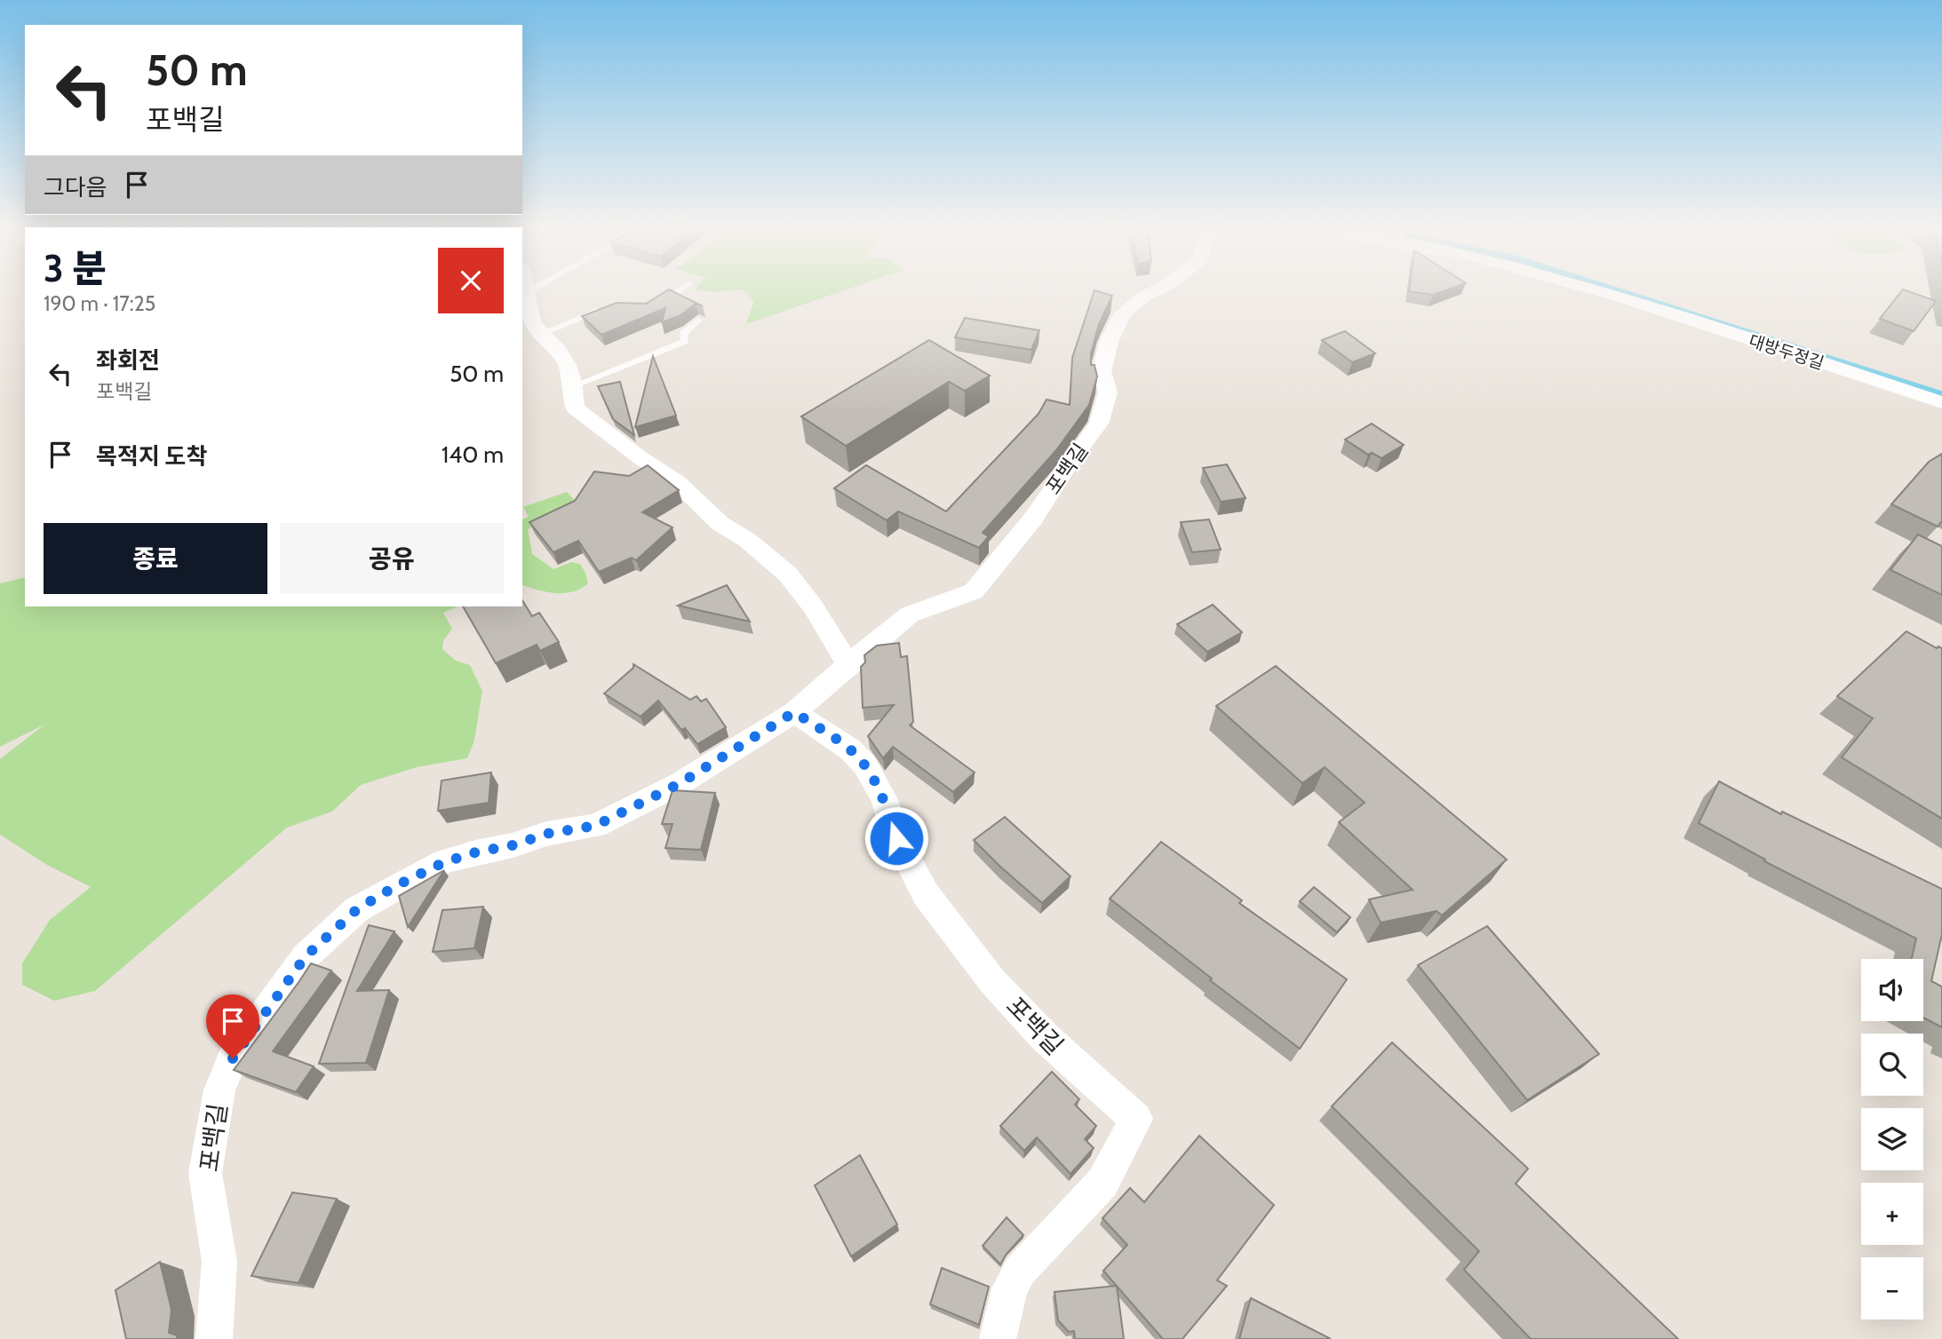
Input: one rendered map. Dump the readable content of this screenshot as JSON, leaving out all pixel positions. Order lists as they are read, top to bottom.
{
  "streets": {
    "street": ["대방두정길", "포백길"]
  },
  "page": {
    "turn": ["50 m", "포백길"],
    "then": "그다음",
    "heading": ["3 분", "190 m · 17:25"],
    "list": [
      {
        "name": "좌회전",
        "note": "포백길",
        "value": "50 m"
      },
      {
        "name": "목적지 도착",
        "value": "140 m"
      }
    ],
    "buttons": ["종료", "공유"],
    "map_buttons": ["+", "−"]
  }
}
